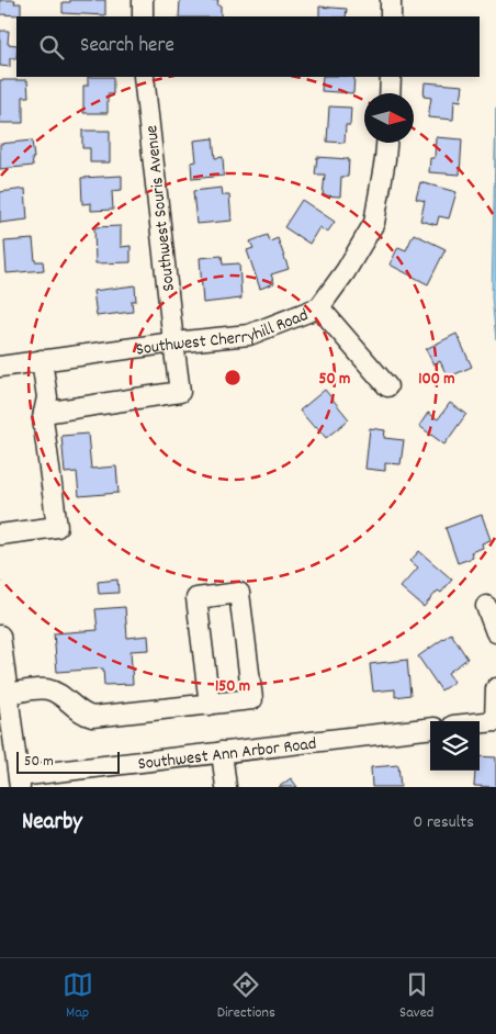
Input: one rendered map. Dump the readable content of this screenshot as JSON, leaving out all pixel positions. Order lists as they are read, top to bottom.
{
  "streets": {
    "street": ["Southwest Souris Avenue", "Southwest Cherryhill Road", "Southwest Ann Arbor Road"]
  },
  "crossings": [
    ["Southwest Souris Avenue", "Southwest Cherryhill Road"]
  ],
  "scale_bar": "50 m",
  "north": "right",
  "page": {
    "search": "Search here",
    "scale": "50 m",
    "heading": ["Nearby", "0 results"],
    "nav": ["Map", "Directions", "Saved"]
  },
  "rings": ["50 m", "100 m", "150 m"]
}
